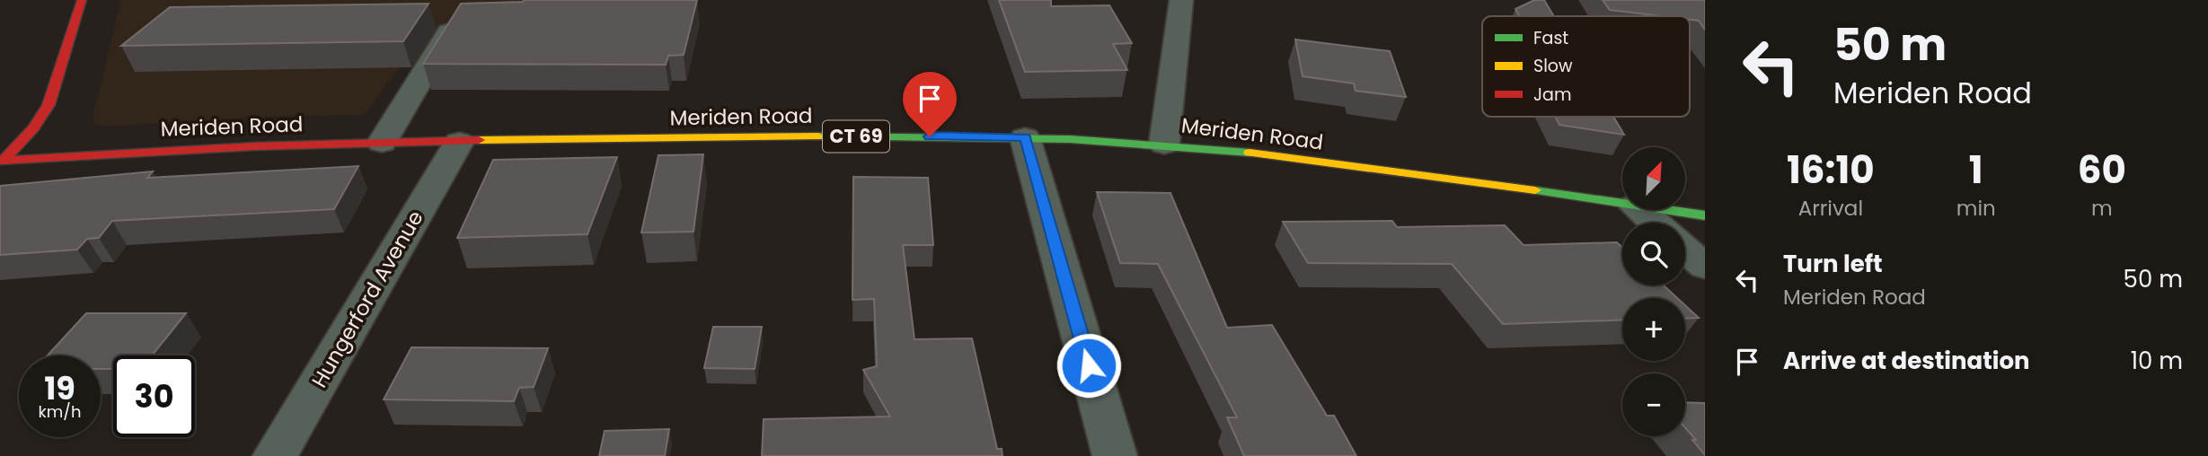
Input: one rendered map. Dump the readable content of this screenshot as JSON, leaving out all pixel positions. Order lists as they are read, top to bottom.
{
  "streets": {
    "main road": ["Meriden Road", "CT 69"],
    "street": ["Hungerford Avenue"]
  },
  "crossings": [
    ["Meriden Road", "Hungerford Avenue"]
  ],
  "legend": ["Fast", "Slow", "Jam"],
  "north": "top right",
  "page": {
    "turn": ["50 m", "Meriden Road"],
    "eta": [
      "16:10",
      "Arrival",
      "1",
      "min",
      "60",
      "m"
    ],
    "map_buttons": ["+", "−"],
    "list": [
      {
        "name": "Turn left",
        "note": "Meriden Road",
        "value": "50 m"
      },
      {
        "name": "Arrive at destination",
        "value": "10 m"
      }
    ],
    "speed": "19 km/h",
    "limit": "30"
  }
}
